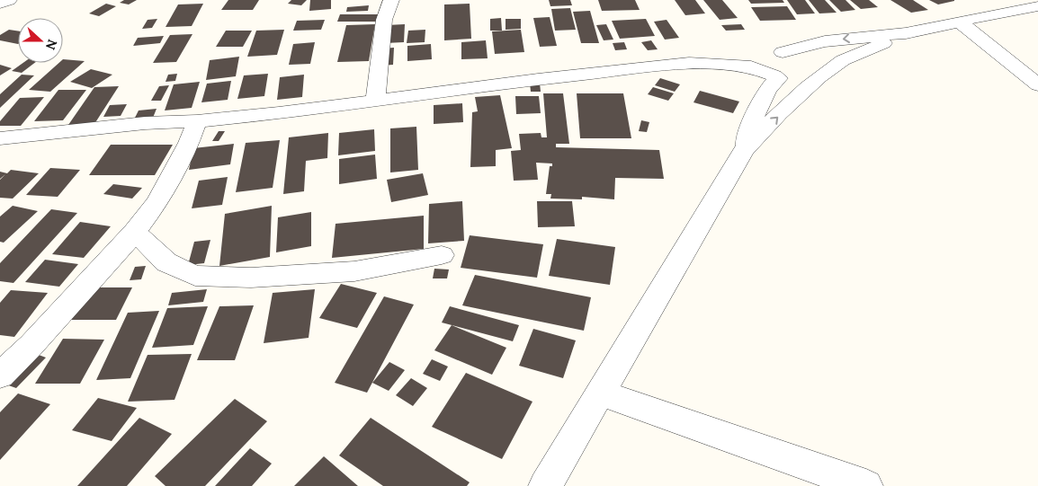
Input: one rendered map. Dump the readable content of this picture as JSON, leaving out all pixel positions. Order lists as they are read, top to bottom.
{
  "north": "right"
}
